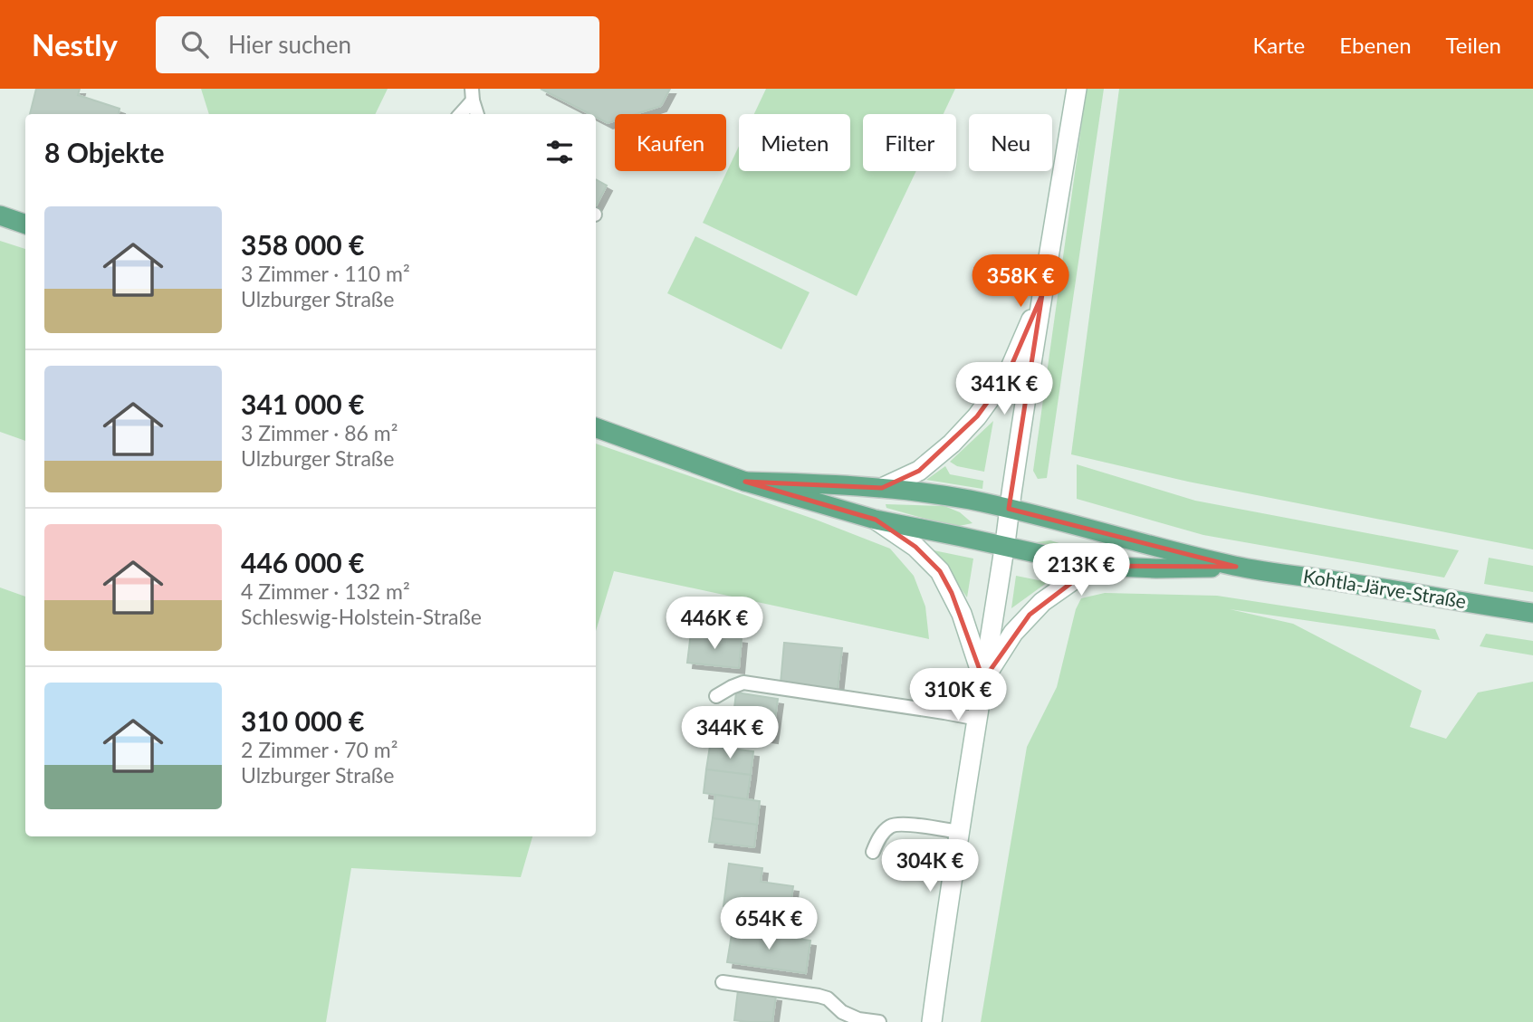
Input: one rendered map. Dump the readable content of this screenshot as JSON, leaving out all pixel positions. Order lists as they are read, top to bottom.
{
  "streets": {
    "main road": ["Kohtla-Järve-Straße"]
  },
  "page": {
    "header": "Nestly",
    "search": "Hier suchen",
    "nav": ["Karte", "Ebenen", "Teilen"],
    "chip": [
      "Kaufen",
      "Mieten",
      "Filter",
      "Neu"
    ],
    "heading": "8 Objekte",
    "list": [
      {
        "name": "358 000 €",
        "note": "3 Zimmer · 110 m² · Ulzburger Straße"
      },
      {
        "name": "341 000 €",
        "note": "3 Zimmer · 86 m² · Ulzburger Straße"
      },
      {
        "name": "446 000 €",
        "note": "4 Zimmer · 132 m² · Schleswig-Holstein-Straße"
      },
      {
        "name": "310 000 €",
        "note": "2 Zimmer · 70 m² · Ulzburger Straße"
      }
    ],
    "price": [
      "358K €",
      "341K €",
      "213K €",
      "446K €",
      "310K €",
      "344K €",
      "304K €",
      "654K €"
    ]
  }
}
